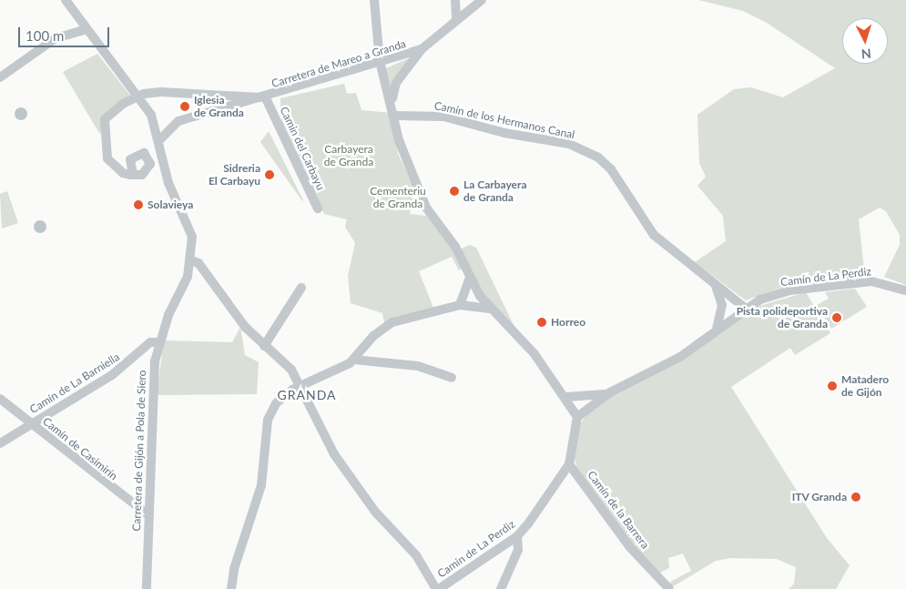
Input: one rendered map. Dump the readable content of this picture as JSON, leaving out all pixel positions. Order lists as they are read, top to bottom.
{
  "streets": {
    "street": [
      "Carretera de Mareo a Granda",
      "Camín de los Hermanos Canal",
      "Camin del Carbayu",
      "Camín de La Perdiz",
      "Camín de La Barniella",
      "Camín de Casimirín",
      "Carretera de Gijón a Pola de Siero",
      "Camín de la Barrera"
    ]
  },
  "crossings": [
    ["Carretera de Mareo a Granda", "Camin del Carbayu"],
    ["Carretera de Mareo a Granda", "Carretera de Gijón a Pola de Siero"],
    ["Camín de los Hermanos Canal", "Camín de La Perdiz"],
    ["Camín de La Perdiz", "Camín de la Barrera"],
    ["Camín de La Barniella", "Camín de Casimirín"],
    ["Camín de La Barniella", "Carretera de Gijón a Pola de Siero"],
    ["Camín de Casimirín", "Carretera de Gijón a Pola de Siero"]
  ],
  "districts": ["GRANDA"],
  "parks": ["Carbayera de Granda", "Cementeriu de Granda"],
  "places": [
    "Iglesia de Granda",
    "Sidreria El Carbayu",
    "La Carbayera de Granda",
    "Solavieya",
    "Pista polideportiva de Granda",
    "Horreo",
    "Matadero de Gijón",
    "ITV Granda"
  ],
  "scale_bar": "100 m",
  "north": "bottom"
}
